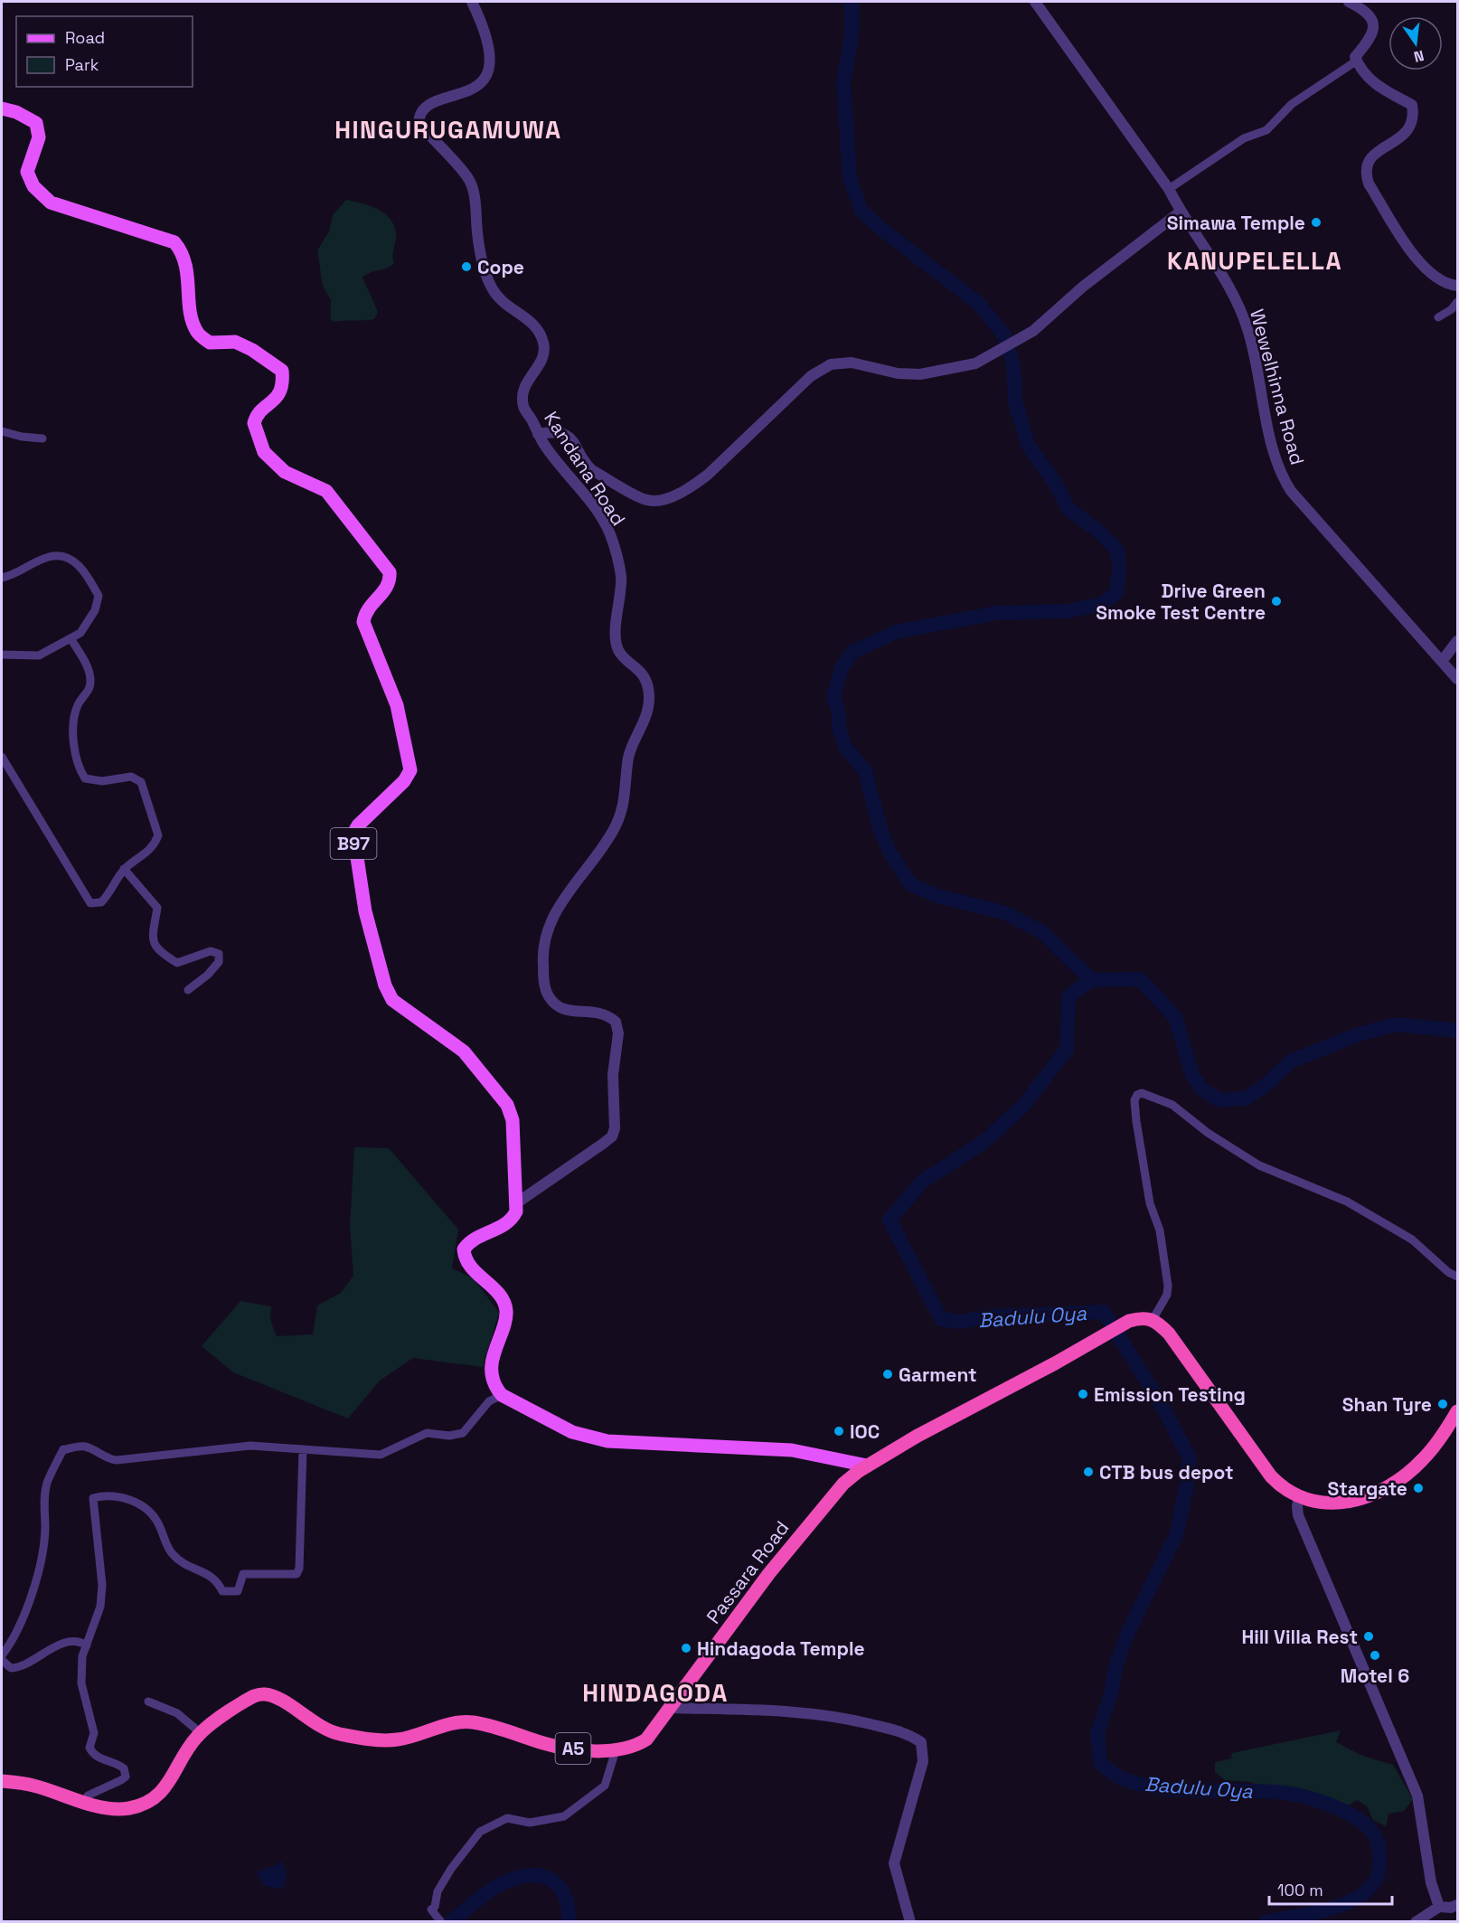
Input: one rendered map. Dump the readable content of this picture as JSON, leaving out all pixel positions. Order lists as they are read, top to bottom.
{
  "streets": {
    "highway": ["Passara Road", "A5"],
    "main road": ["B97"],
    "street": ["Wewelhinna Road", "Kandana Road"]
  },
  "crossings": [
    ["Kandana Road", "B97"]
  ],
  "districts": ["HINGURUGAMUWA", "KANUPELELLA", "HINDAGODA"],
  "water": ["Badulu Oya"],
  "places": [
    "Simawa Temple",
    "Cope",
    "Drive Green Smoke Test Centre",
    "Garment",
    "Emission Testing",
    "Shan Tyre",
    "IOC",
    "CTB bus depot",
    "Stargate",
    "Hill Villa Rest",
    "Hindagoda Temple",
    "Motel 6"
  ],
  "legend": ["Road", "Park"],
  "scale_bar": "100 m",
  "north": "bottom"
}
